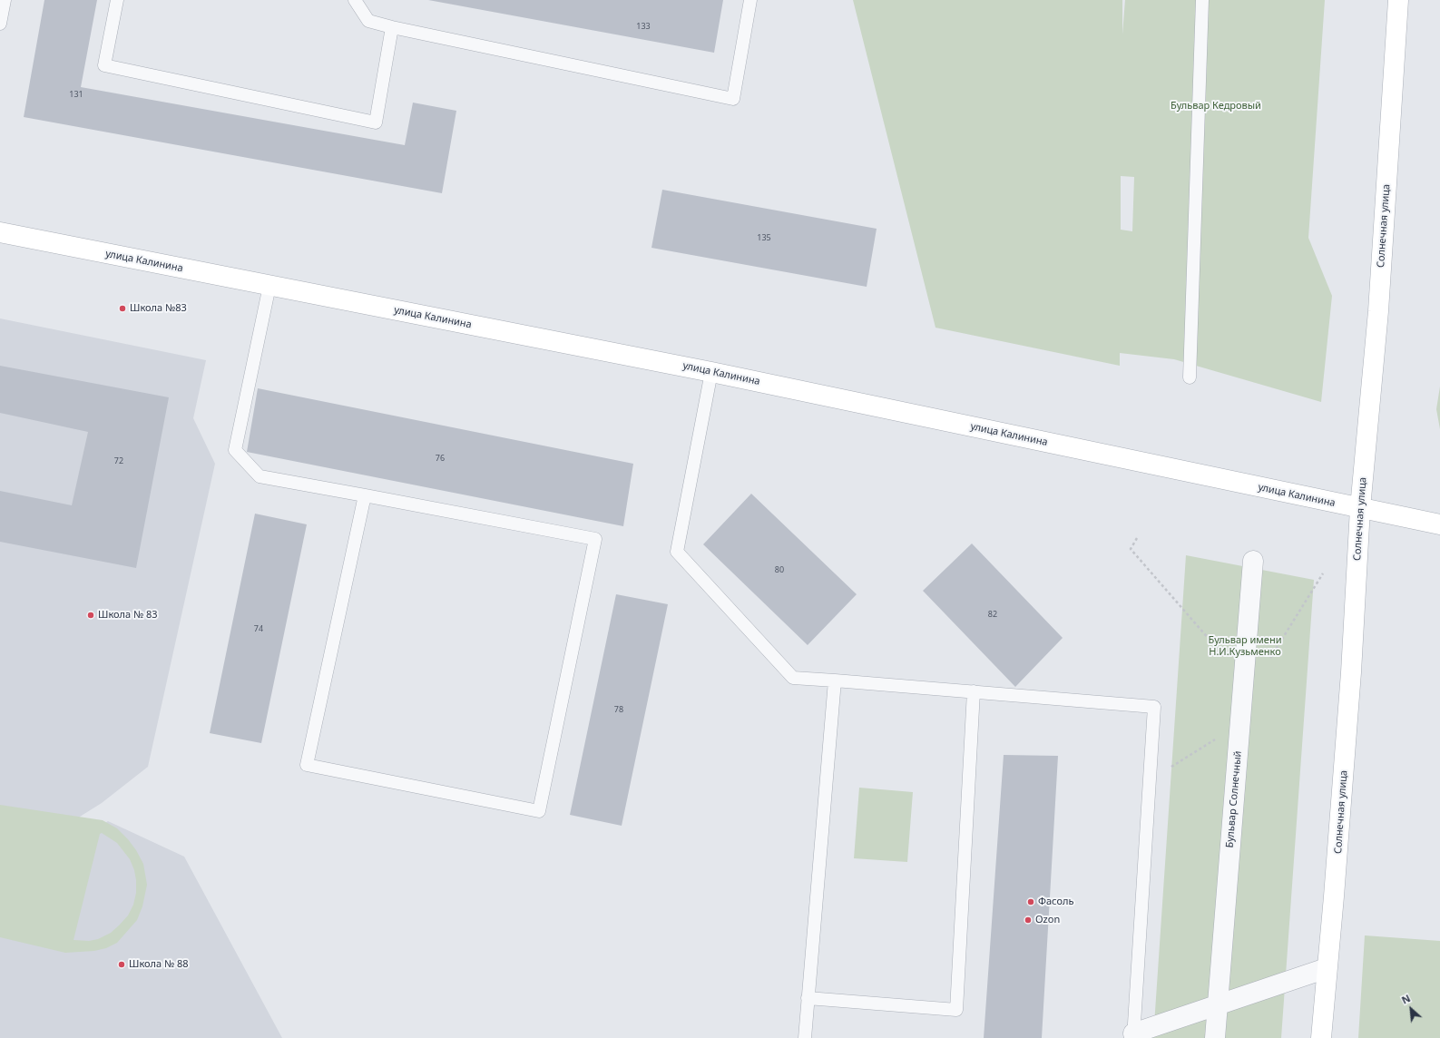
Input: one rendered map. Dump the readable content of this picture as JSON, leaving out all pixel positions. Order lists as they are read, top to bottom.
{
  "streets": {
    "main road": ["Солнечная улица", "улица Калинина"],
    "street": ["Бульвар Солнечный"]
  },
  "crossings": [
    ["Солнечная улица", "улица Калинина"]
  ],
  "parks": ["Бульвар Кедровый", "Бульвар имени Н.И.Кузьменко"],
  "places": [
    "Школа №83",
    "Школа № 83",
    "Фасоль",
    "Ozon",
    "Школа № 88"
  ],
  "house_numbers": [
    "133",
    "131",
    "135",
    "76",
    "72",
    "80",
    "82",
    "74",
    "78"
  ],
  "north": "top left"
}
